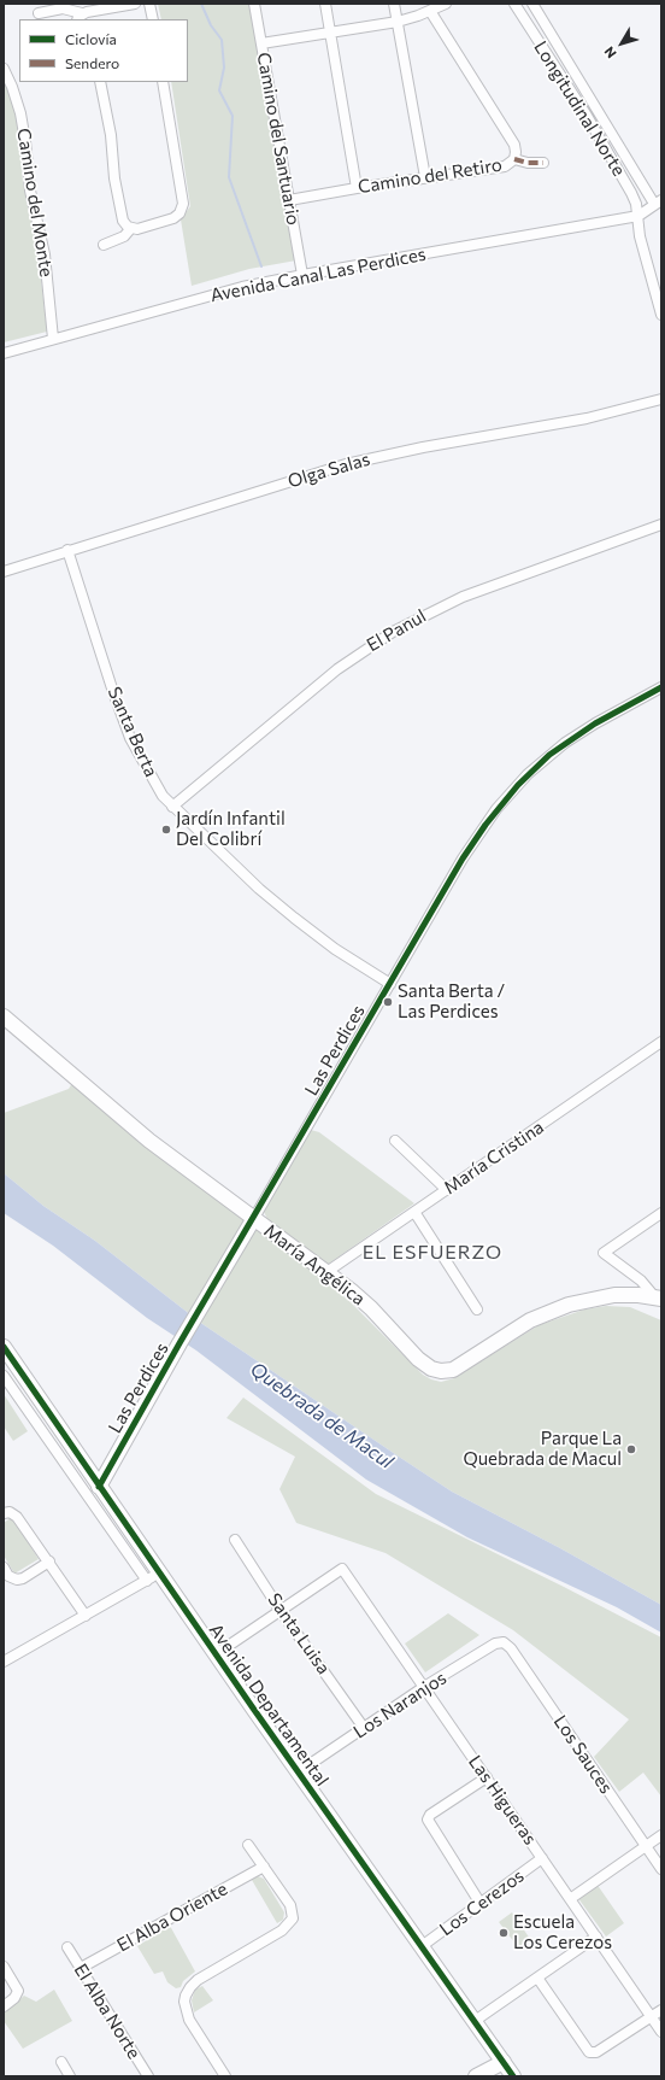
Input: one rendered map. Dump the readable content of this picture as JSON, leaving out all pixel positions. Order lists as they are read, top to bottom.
{
  "streets": {
    "street": [
      "Longitudinal Norte",
      "Camino del Santuario",
      "Camino del Retiro",
      "Camino del Monte",
      "Avenida Canal Las Perdices",
      "Olga Salas",
      "El Panul",
      "Santa Berta",
      "Las Perdices",
      "María Cristina",
      "María Angélica",
      "Santa Luisa",
      "Avenida Departamental",
      "Los Naranjos",
      "Los Sauces",
      "Las Higueras",
      "Los Cerezos",
      "El Alba Oriente",
      "El Alba Norte"
    ]
  },
  "crossings": [
    ["Longitudinal Norte", "Avenida Canal Las Perdices"],
    ["Camino del Santuario", "Camino del Retiro"],
    ["Camino del Santuario", "Avenida Canal Las Perdices"],
    ["Camino del Monte", "Avenida Canal Las Perdices"],
    ["Olga Salas", "Santa Berta"],
    ["El Panul", "Santa Berta"],
    ["Santa Berta", "Las Perdices"],
    ["Las Perdices", "María Angélica"],
    ["Las Perdices", "Avenida Departamental"],
    ["María Cristina", "María Angélica"],
    ["Santa Luisa", "Los Naranjos"],
    ["Santa Luisa", "Las Higueras"],
    ["Avenida Departamental", "Los Naranjos"],
    ["Avenida Departamental", "Los Cerezos"],
    ["Los Naranjos", "Los Sauces"],
    ["Los Naranjos", "Las Higueras"],
    ["Las Higueras", "Los Cerezos"],
    ["El Alba Oriente", "El Alba Norte"]
  ],
  "districts": ["EL ESFUERZO"],
  "water": ["Quebrada de Macul"],
  "places": [
    "Jardín Infantil Del Colibrí",
    "Santa Berta / Las Perdices",
    "Parque La Quebrada de Macul",
    "Escuela Los Cerezos"
  ],
  "legend": ["Ciclovía", "Sendero"],
  "north": "bottom left"
}
